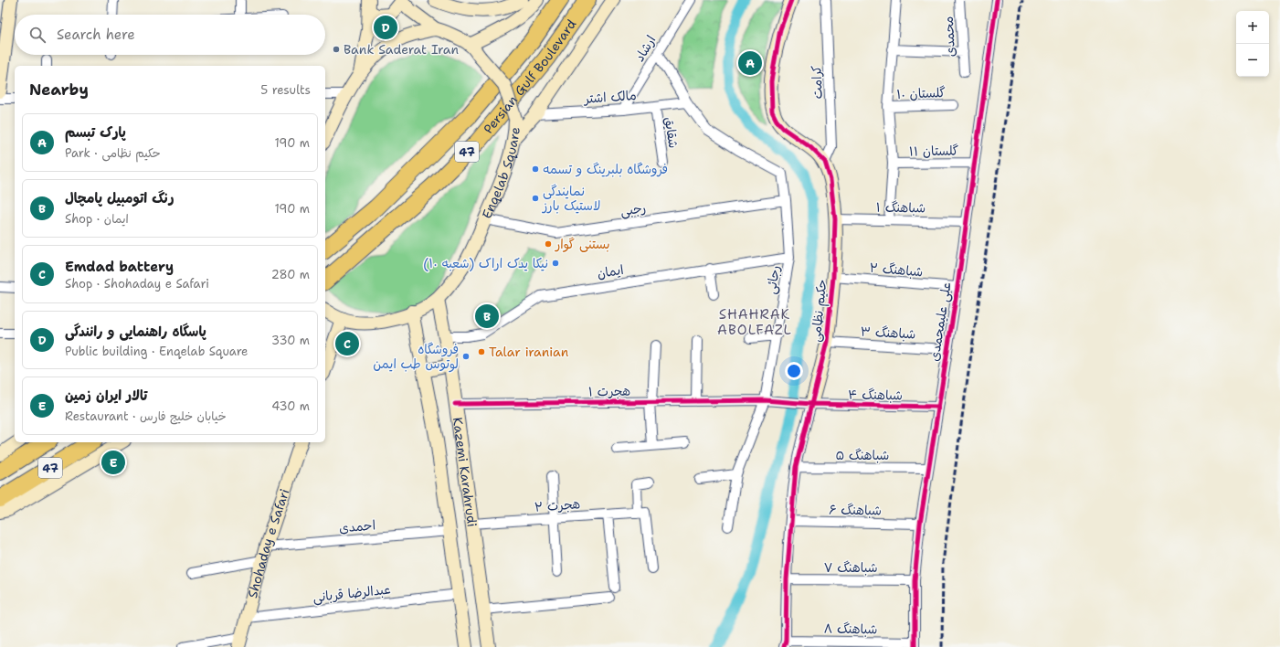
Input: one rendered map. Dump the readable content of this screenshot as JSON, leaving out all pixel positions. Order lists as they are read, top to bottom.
{
  "streets": {
    "highway": ["Persian Gulf Boulevard", "47"],
    "main road": [
      "Enqelab Square",
      "حکیم نظامی",
      "Kazemi Karahrudi",
      "Shohaday e Safari"
    ],
    "street": [
      "محمدی",
      "ارشاد",
      "کرامت",
      "گلستان ۱۰",
      "مالک اشتر",
      "شقایق",
      "گلستان ۱۱",
      "شباهنگ ۱",
      "رجبی",
      "شباهنگ ۲",
      "ایمان",
      "رجائی",
      "علی علیمحمدی",
      "شباهنگ ۳",
      "هجرت ۱",
      "شباهنگ ۴",
      "شباهنگ ۵",
      "هجرت ۲",
      "شباهنگ ۶",
      "احمدی",
      "شباهنگ ۷",
      "عبدالرضا قربانی",
      "شباهنگ ۸"
    ]
  },
  "crossings": [
    ["ارشاد", "مالک اشتر"],
    ["کرامت", "حکیم نظامی"],
    ["مالک اشتر", "شقایق"],
    ["مالک اشتر", "رجائی"],
    ["گلستان ۱۱", "علی علیمحمدی"],
    ["Enqelab Square", "رجبی"],
    ["Enqelab Square", "Kazemi Karahrudi"],
    ["شباهنگ ۱", "حکیم نظامی"],
    ["شباهنگ ۱", "علی علیمحمدی"],
    ["رجبی", "رجائی"],
    ["شباهنگ ۲", "حکیم نظامی"],
    ["شباهنگ ۲", "علی علیمحمدی"],
    ["ایمان", "رجائی"],
    ["ایمان", "Kazemi Karahrudi"],
    ["رجائی", "هجرت ۱"],
    ["حکیم نظامی", "شباهنگ ۳"],
    ["حکیم نظامی", "شباهنگ ۴"],
    ["حکیم نظامی", "شباهنگ ۵"],
    ["حکیم نظامی", "شباهنگ ۶"],
    ["حکیم نظامی", "شباهنگ ۷"],
    ["حکیم نظامی", "شباهنگ ۸"],
    ["علی علیمحمدی", "شباهنگ ۳"],
    ["علی علیمحمدی", "شباهنگ ۴"],
    ["علی علیمحمدی", "شباهنگ ۵"],
    ["علی علیمحمدی", "شباهنگ ۶"],
    ["علی علیمحمدی", "شباهنگ ۷"],
    ["علی علیمحمدی", "شباهنگ ۸"],
    ["هجرت ۱", "شباهنگ ۴"],
    ["هجرت ۱", "Kazemi Karahrudi"],
    ["Kazemi Karahrudi", "هجرت ۲"],
    ["Kazemi Karahrudi", "احمدی"],
    ["Kazemi Karahrudi", "عبدالرضا قربانی"],
    ["احمدی", "Shohaday e Safari"],
    ["Shohaday e Safari", "عبدالرضا قربانی"]
  ],
  "districts": ["SHAHRAK ABOLFAZL"],
  "places": [
    "Bank Saderat Iran",
    "فروشگاه بلبرینگ و تسمه",
    "نمایندگی لاستیک بارز",
    "بستنی گوار",
    "نیکا یدک اراک (شعبه ۱۰)",
    "Talar iranian",
    "فروشگاه لوتوس طب ایمن"
  ],
  "page": {
    "map_buttons": ["+", "−"],
    "pins": [
      "D",
      "A",
      "B",
      "C",
      "E"
    ],
    "search": "Search here",
    "heading": ["Nearby", "5 results"],
    "list": [
      {
        "mark": "A",
        "name": "پارک تبسم",
        "note": "Park · حکیم نظامی",
        "value": "190 m"
      },
      {
        "mark": "B",
        "name": "رنگ اتومبیل پامچال",
        "note": "Shop · ایمان",
        "value": "190 m"
      },
      {
        "mark": "C",
        "name": "Emdad battery",
        "note": "Shop · Shohaday e Safari",
        "value": "280 m"
      },
      {
        "mark": "D",
        "name": "پاسگاه راهنمایی و رانندگی",
        "note": "Public building · Enqelab Square",
        "value": "330 m"
      },
      {
        "mark": "E",
        "name": "تالار ایران زمین",
        "note": "Restaurant · خیابان خلیج فارس",
        "value": "430 m"
      }
    ]
  }
}
